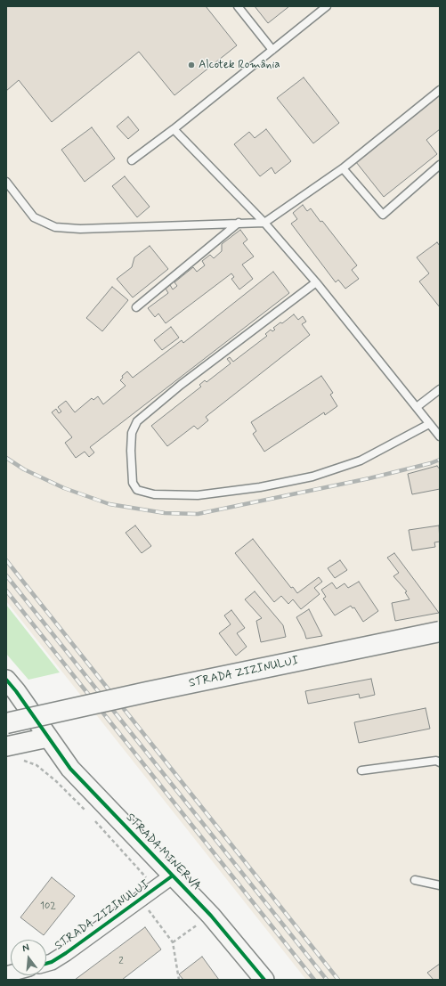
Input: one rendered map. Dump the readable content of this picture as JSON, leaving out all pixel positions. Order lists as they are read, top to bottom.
{
  "streets": {
    "main road": ["STRADA ZIZINULUI"],
    "street": ["STRADA MINERVA"]
  },
  "crossings": [
    ["STRADA ZIZINULUI", "STRADA MINERVA"]
  ],
  "places": ["Alcotek România"],
  "house_numbers": ["102", "2"],
  "north": "top"
}
